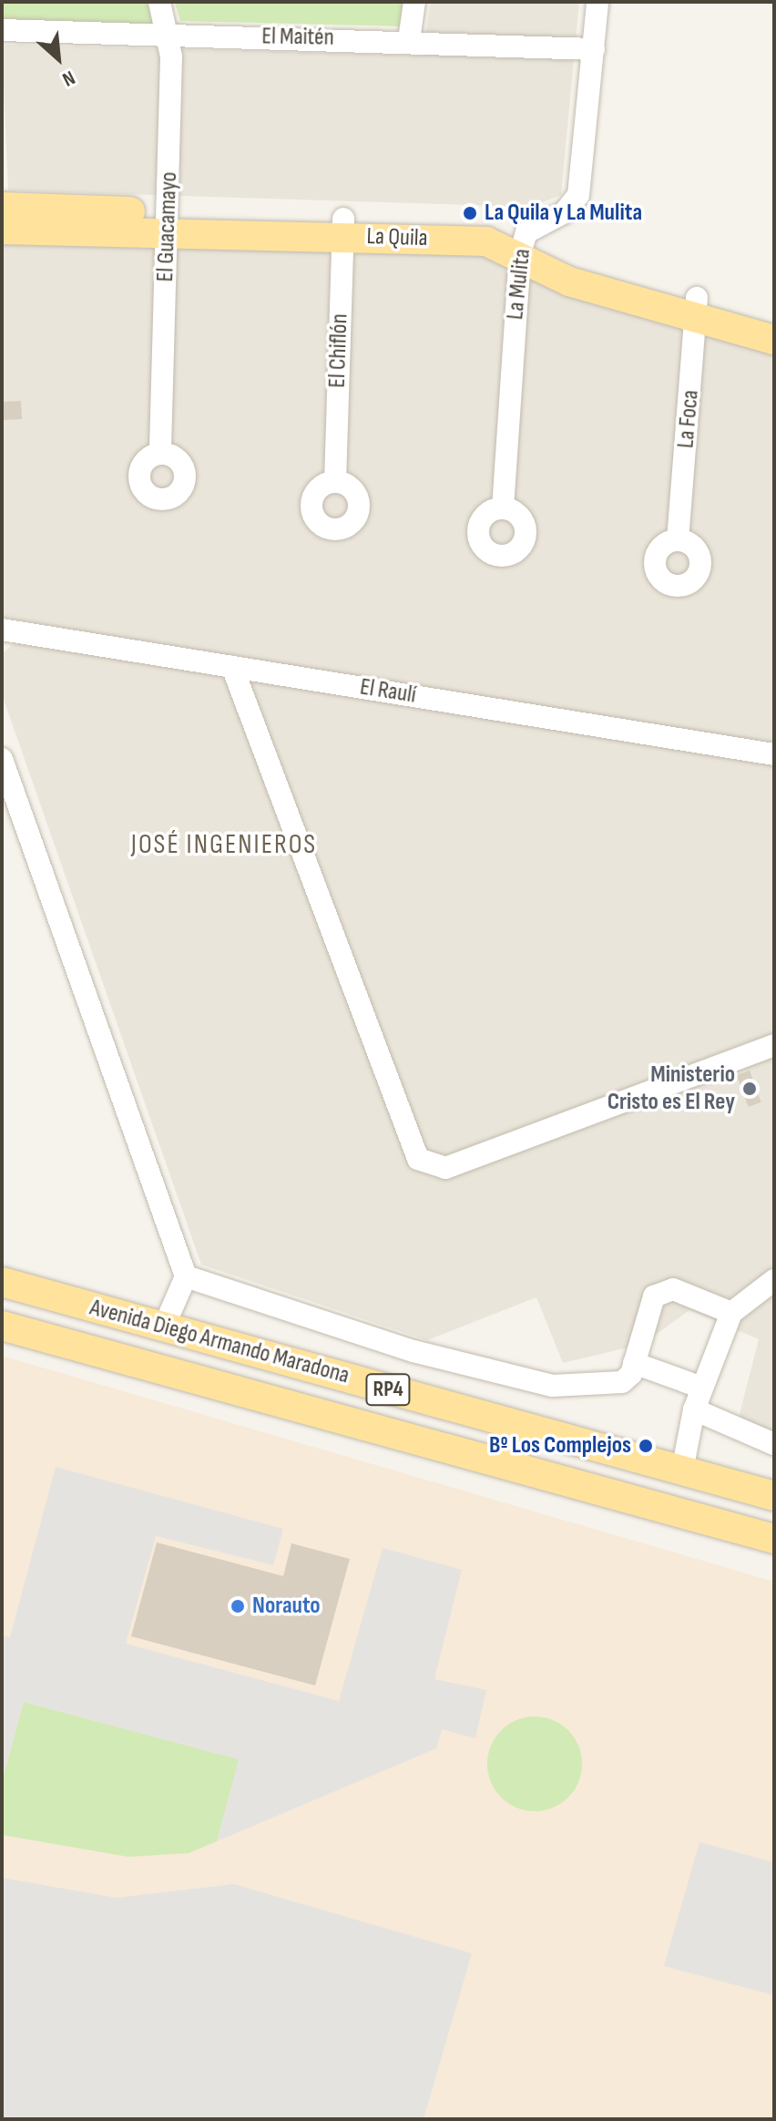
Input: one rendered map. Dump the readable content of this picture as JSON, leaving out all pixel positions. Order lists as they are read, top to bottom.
{
  "streets": {
    "main road": ["La Quila", "Avenida Diego Armando Maradona", "RP4"],
    "street": [
      "El Maitén",
      "El Guacamayo",
      "La Mulita",
      "El Chiflón",
      "La Foca",
      "El Raulí"
    ]
  },
  "crossings": [
    ["El Maitén", "El Guacamayo"],
    ["El Maitén", "La Mulita"],
    ["El Guacamayo", "La Quila"],
    ["La Quila", "La Mulita"],
    ["La Quila", "El Chiflón"],
    ["La Quila", "La Foca"]
  ],
  "districts": ["JOSÉ INGENIEROS"],
  "places": [
    "La Quila y La Mulita",
    "Ministerio Cristo es El Rey",
    "Bº Los Complejos",
    "Norauto"
  ],
  "north": "bottom right"
}
